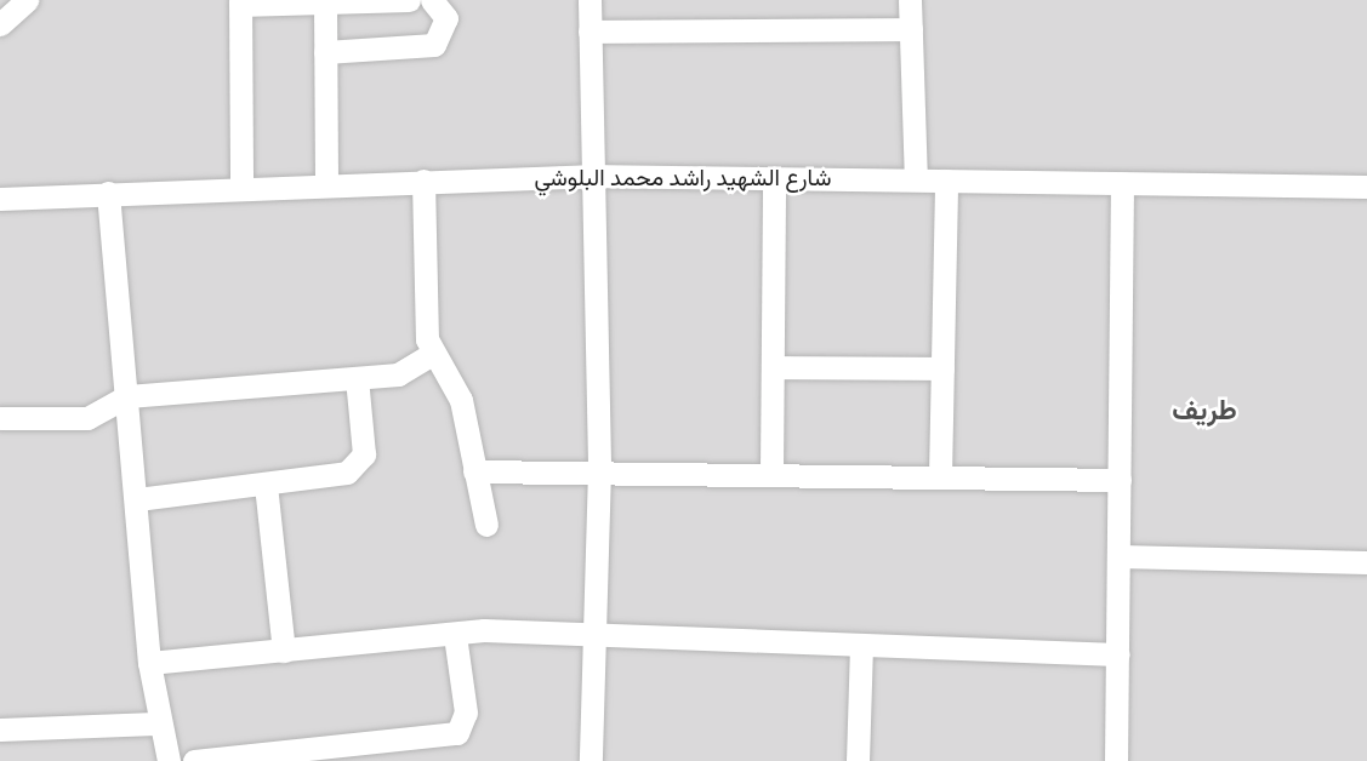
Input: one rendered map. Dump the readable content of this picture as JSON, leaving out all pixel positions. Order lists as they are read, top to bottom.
{
  "streets": {
    "street": ["شارع الشهيد راشد محمد البلوشي"]
  },
  "districts": ["طريف"]
}
